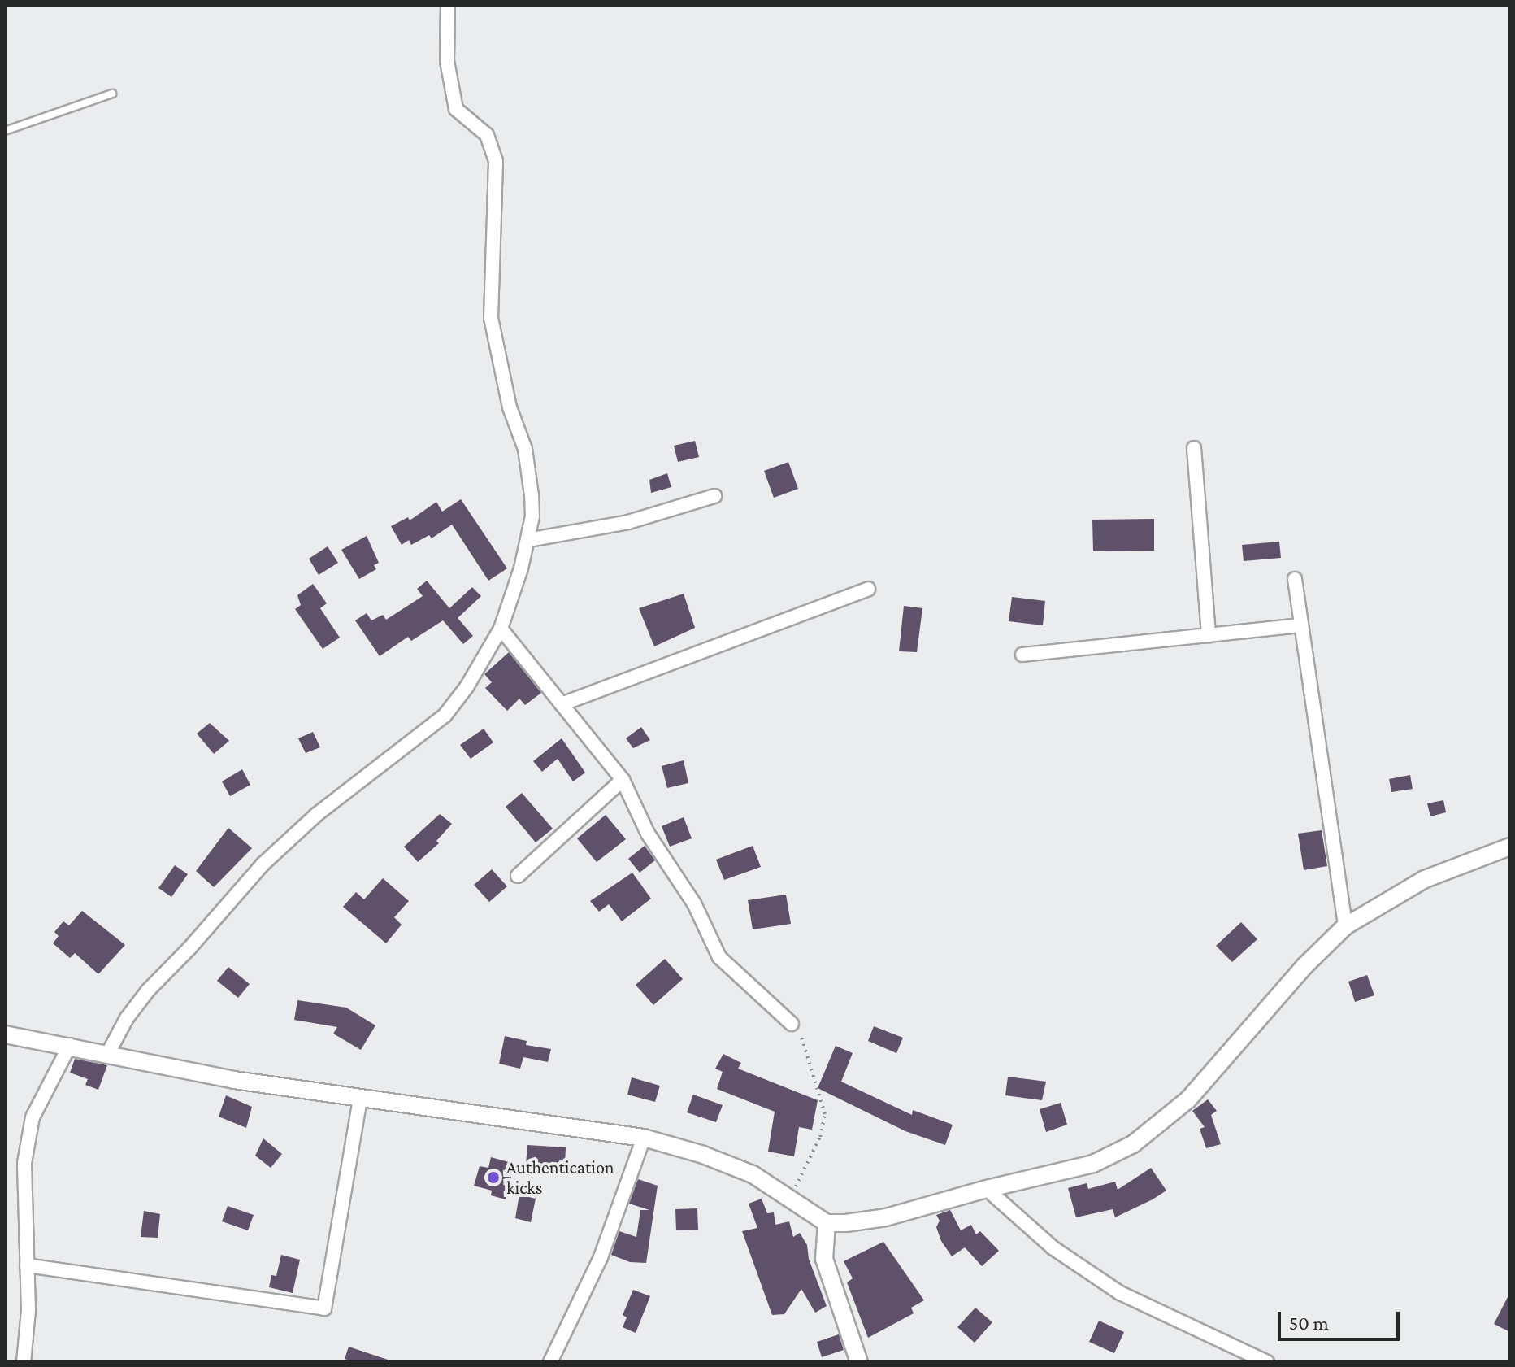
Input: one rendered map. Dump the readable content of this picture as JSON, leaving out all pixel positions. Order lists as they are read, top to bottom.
{
  "places": ["Authentication kicks"],
  "scale_bar": "50 m"
}
